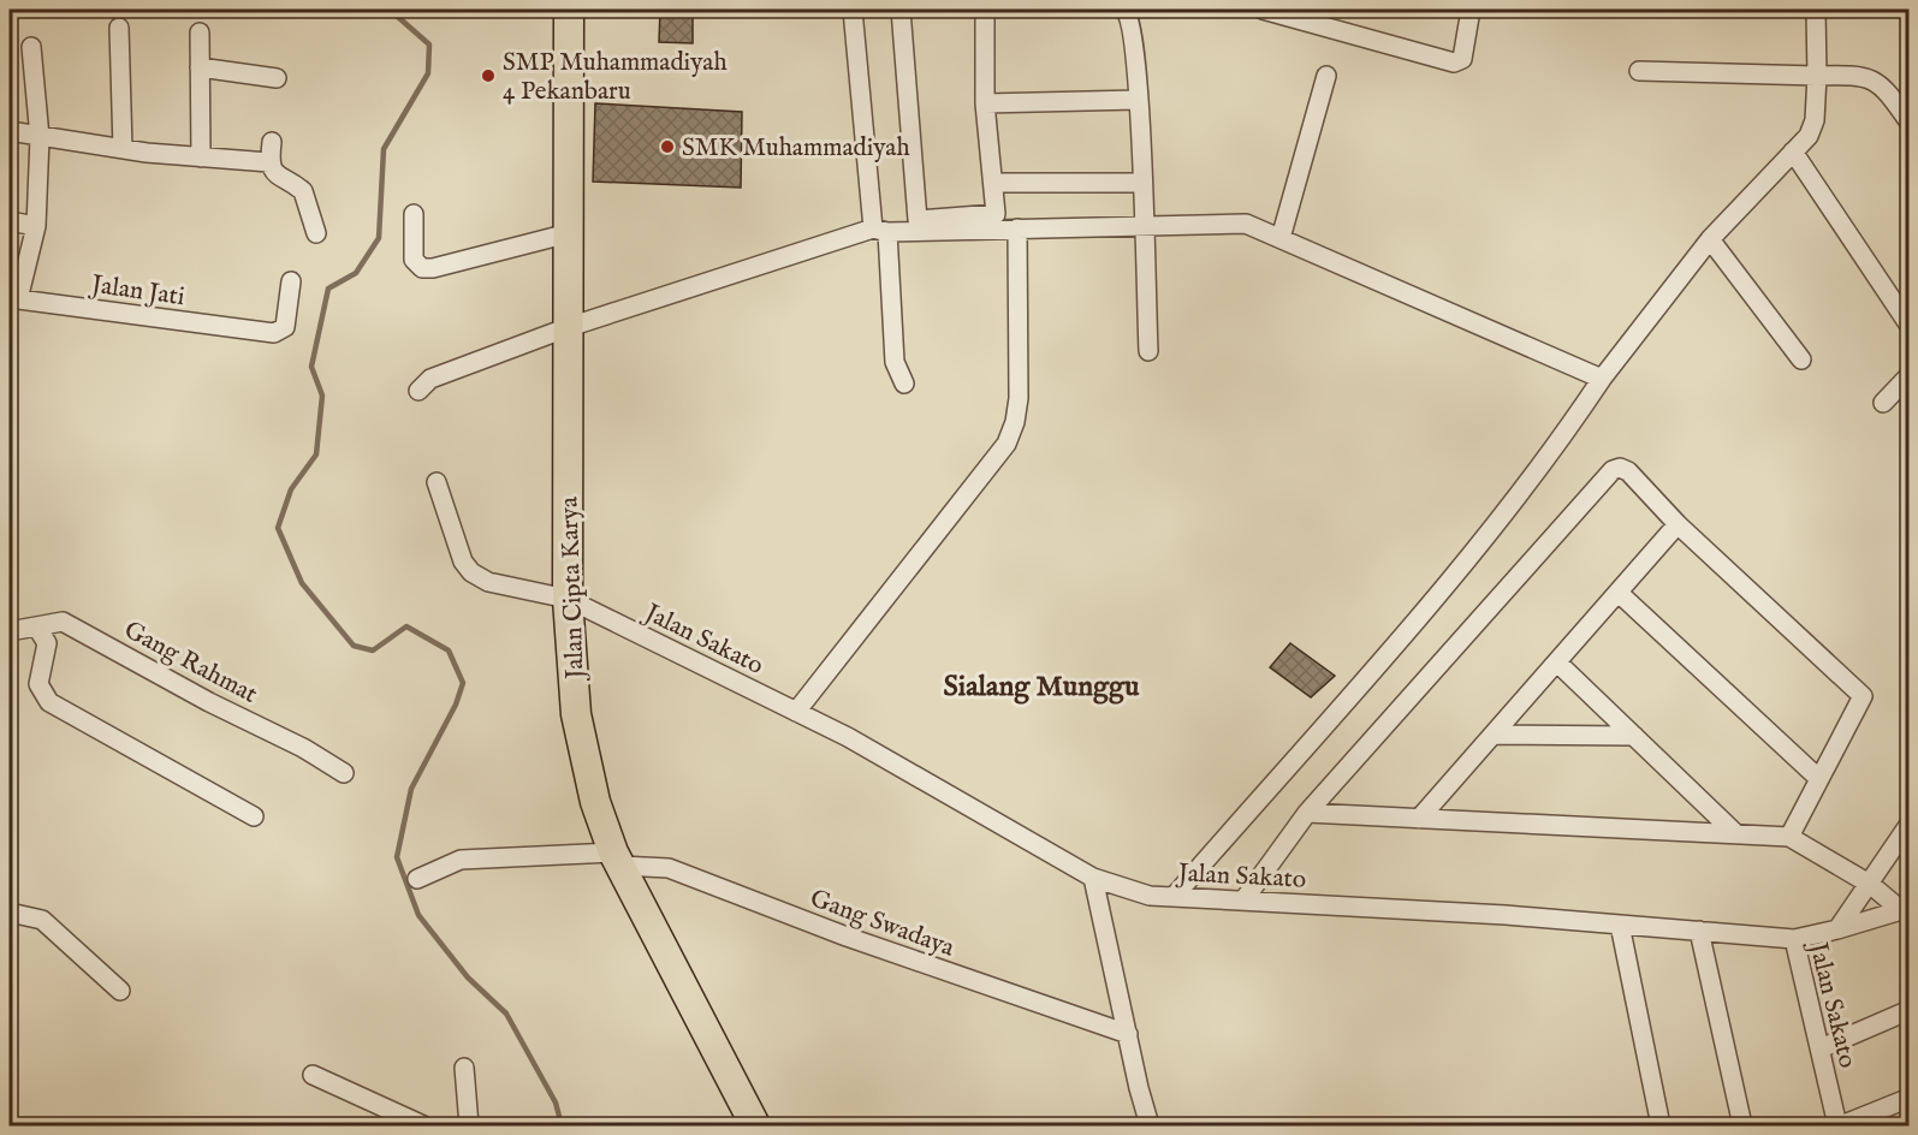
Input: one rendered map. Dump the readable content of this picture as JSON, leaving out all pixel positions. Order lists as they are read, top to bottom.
{
  "streets": {
    "main road": ["Jalan Cipta Karya"],
    "street": [
      "Jalan Jati",
      "Jalan Sakato",
      "Gang Rahmat",
      "Gang Swadaya"
    ]
  },
  "crossings": [
    ["Jalan Cipta Karya", "Jalan Sakato"],
    ["Jalan Cipta Karya", "Gang Swadaya"]
  ],
  "districts": ["Sialang Munggu"],
  "places": ["SMP Muhammadiyah 4 Pekanbaru", "SMK Muhammadiyah"]
}
